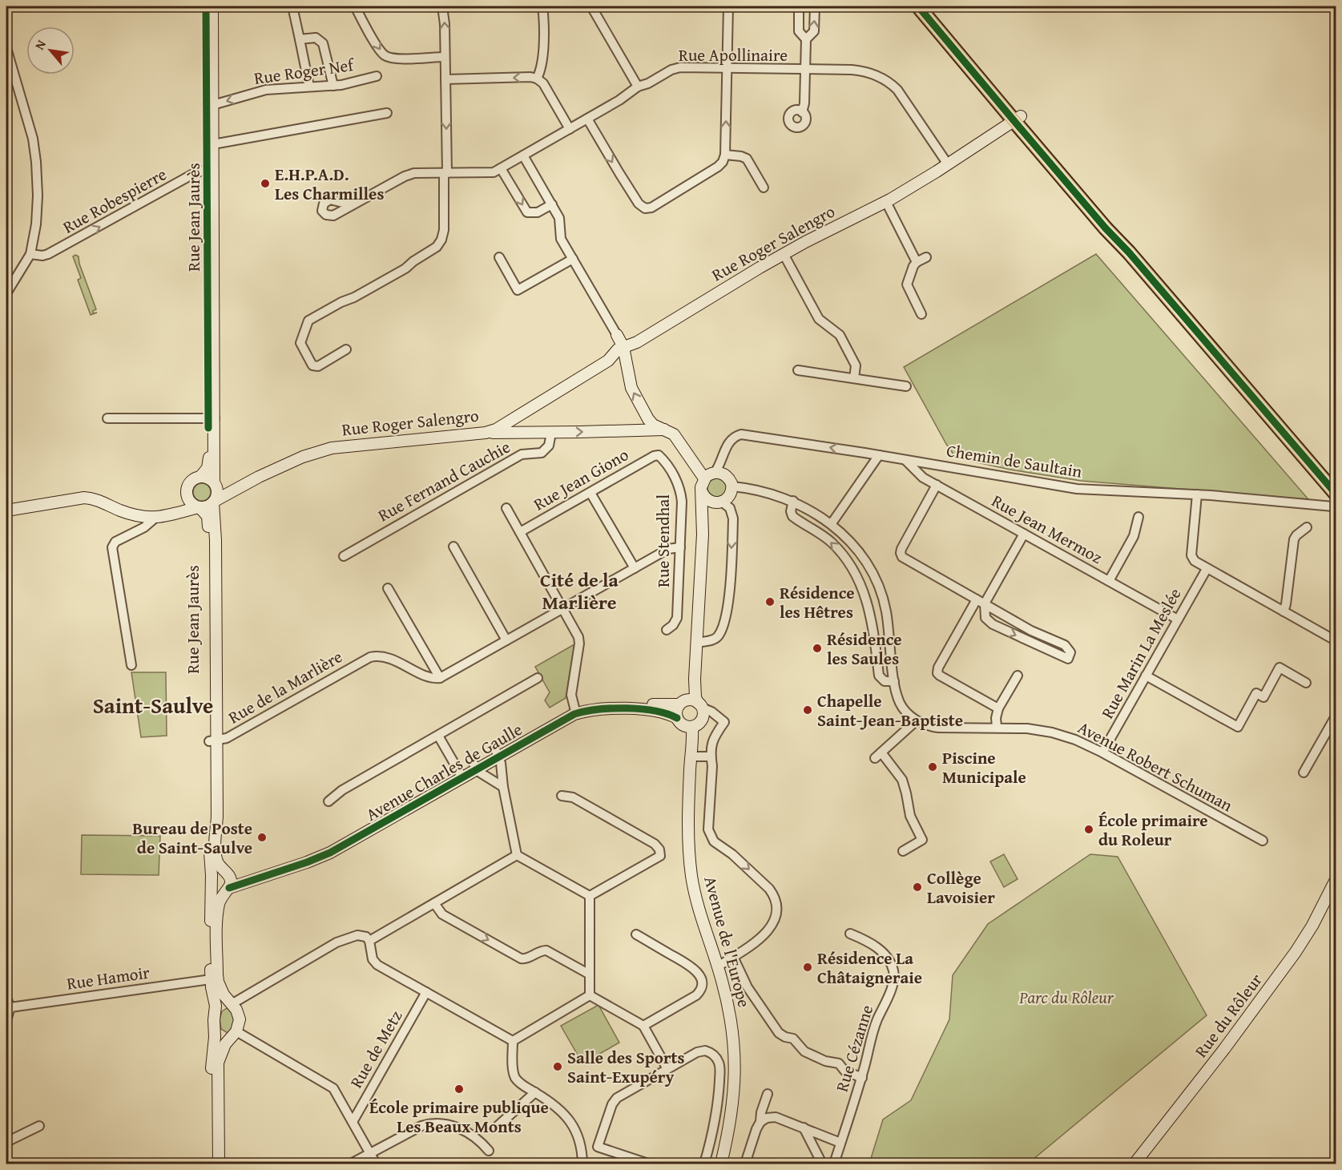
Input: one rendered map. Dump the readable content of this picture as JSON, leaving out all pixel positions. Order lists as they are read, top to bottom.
{
  "streets": {
    "street": [
      "Rue Apollinaire",
      "Rue Roger Nef",
      "Rue Robespierre",
      "Rue Jean Jaurès",
      "Rue Roger Salengro",
      "Chemin de Saultain",
      "Rue Jean Giono",
      "Rue Fernand Cauchie",
      "Rue Jean Mermoz",
      "Rue Stendhal",
      "Rue Marin La Meslée",
      "Rue de la Marlière",
      "Avenue Robert Schuman",
      "Avenue Charles de Gaulle",
      "Avenue de l'Europe",
      "Rue Hamoir",
      "Rue du Rôleur",
      "Rue Cézanne",
      "Rue de Metz"
    ]
  },
  "crossings": [
    ["Rue Apollinaire", "Rue Roger Salengro"],
    ["Rue Roger Nef", "Rue Jean Jaurès"],
    ["Rue Robespierre", "Rue Jean Jaurès"],
    ["Rue Jean Jaurès", "Rue Roger Salengro"],
    ["Rue Jean Jaurès", "Rue de la Marlière"],
    ["Rue Jean Jaurès", "Avenue Charles de Gaulle"],
    ["Rue Jean Jaurès", "Rue Hamoir"],
    ["Chemin de Saultain", "Rue Jean Mermoz"],
    ["Rue Jean Giono", "Rue Stendhal"],
    ["Rue Jean Mermoz", "Rue Marin La Meslée"],
    ["Rue Marin La Meslée", "Avenue Robert Schuman"],
    ["Avenue Charles de Gaulle", "Avenue de l'Europe"]
  ],
  "one_way": ["Rue Robespierre"],
  "districts": ["Cité de la Marlière", "Saint-Saulve"],
  "parks": ["Parc du Rôleur"],
  "places": [
    "E.H.P.A.D. Les Charmilles",
    "Résidence les Hêtres",
    "Résidence les Saules",
    "Chapelle Saint-Jean-Baptiste",
    "Piscine Municipale",
    "École primaire du Roleur",
    "Bureau de Poste de Saint-Saulve",
    "Collège Lavoisier",
    "Résidence La Châtaigneraie",
    "Salle des Sports Saint-Exupéry",
    "École primaire publique Les Beaux Monts"
  ],
  "north": "top left"
}
